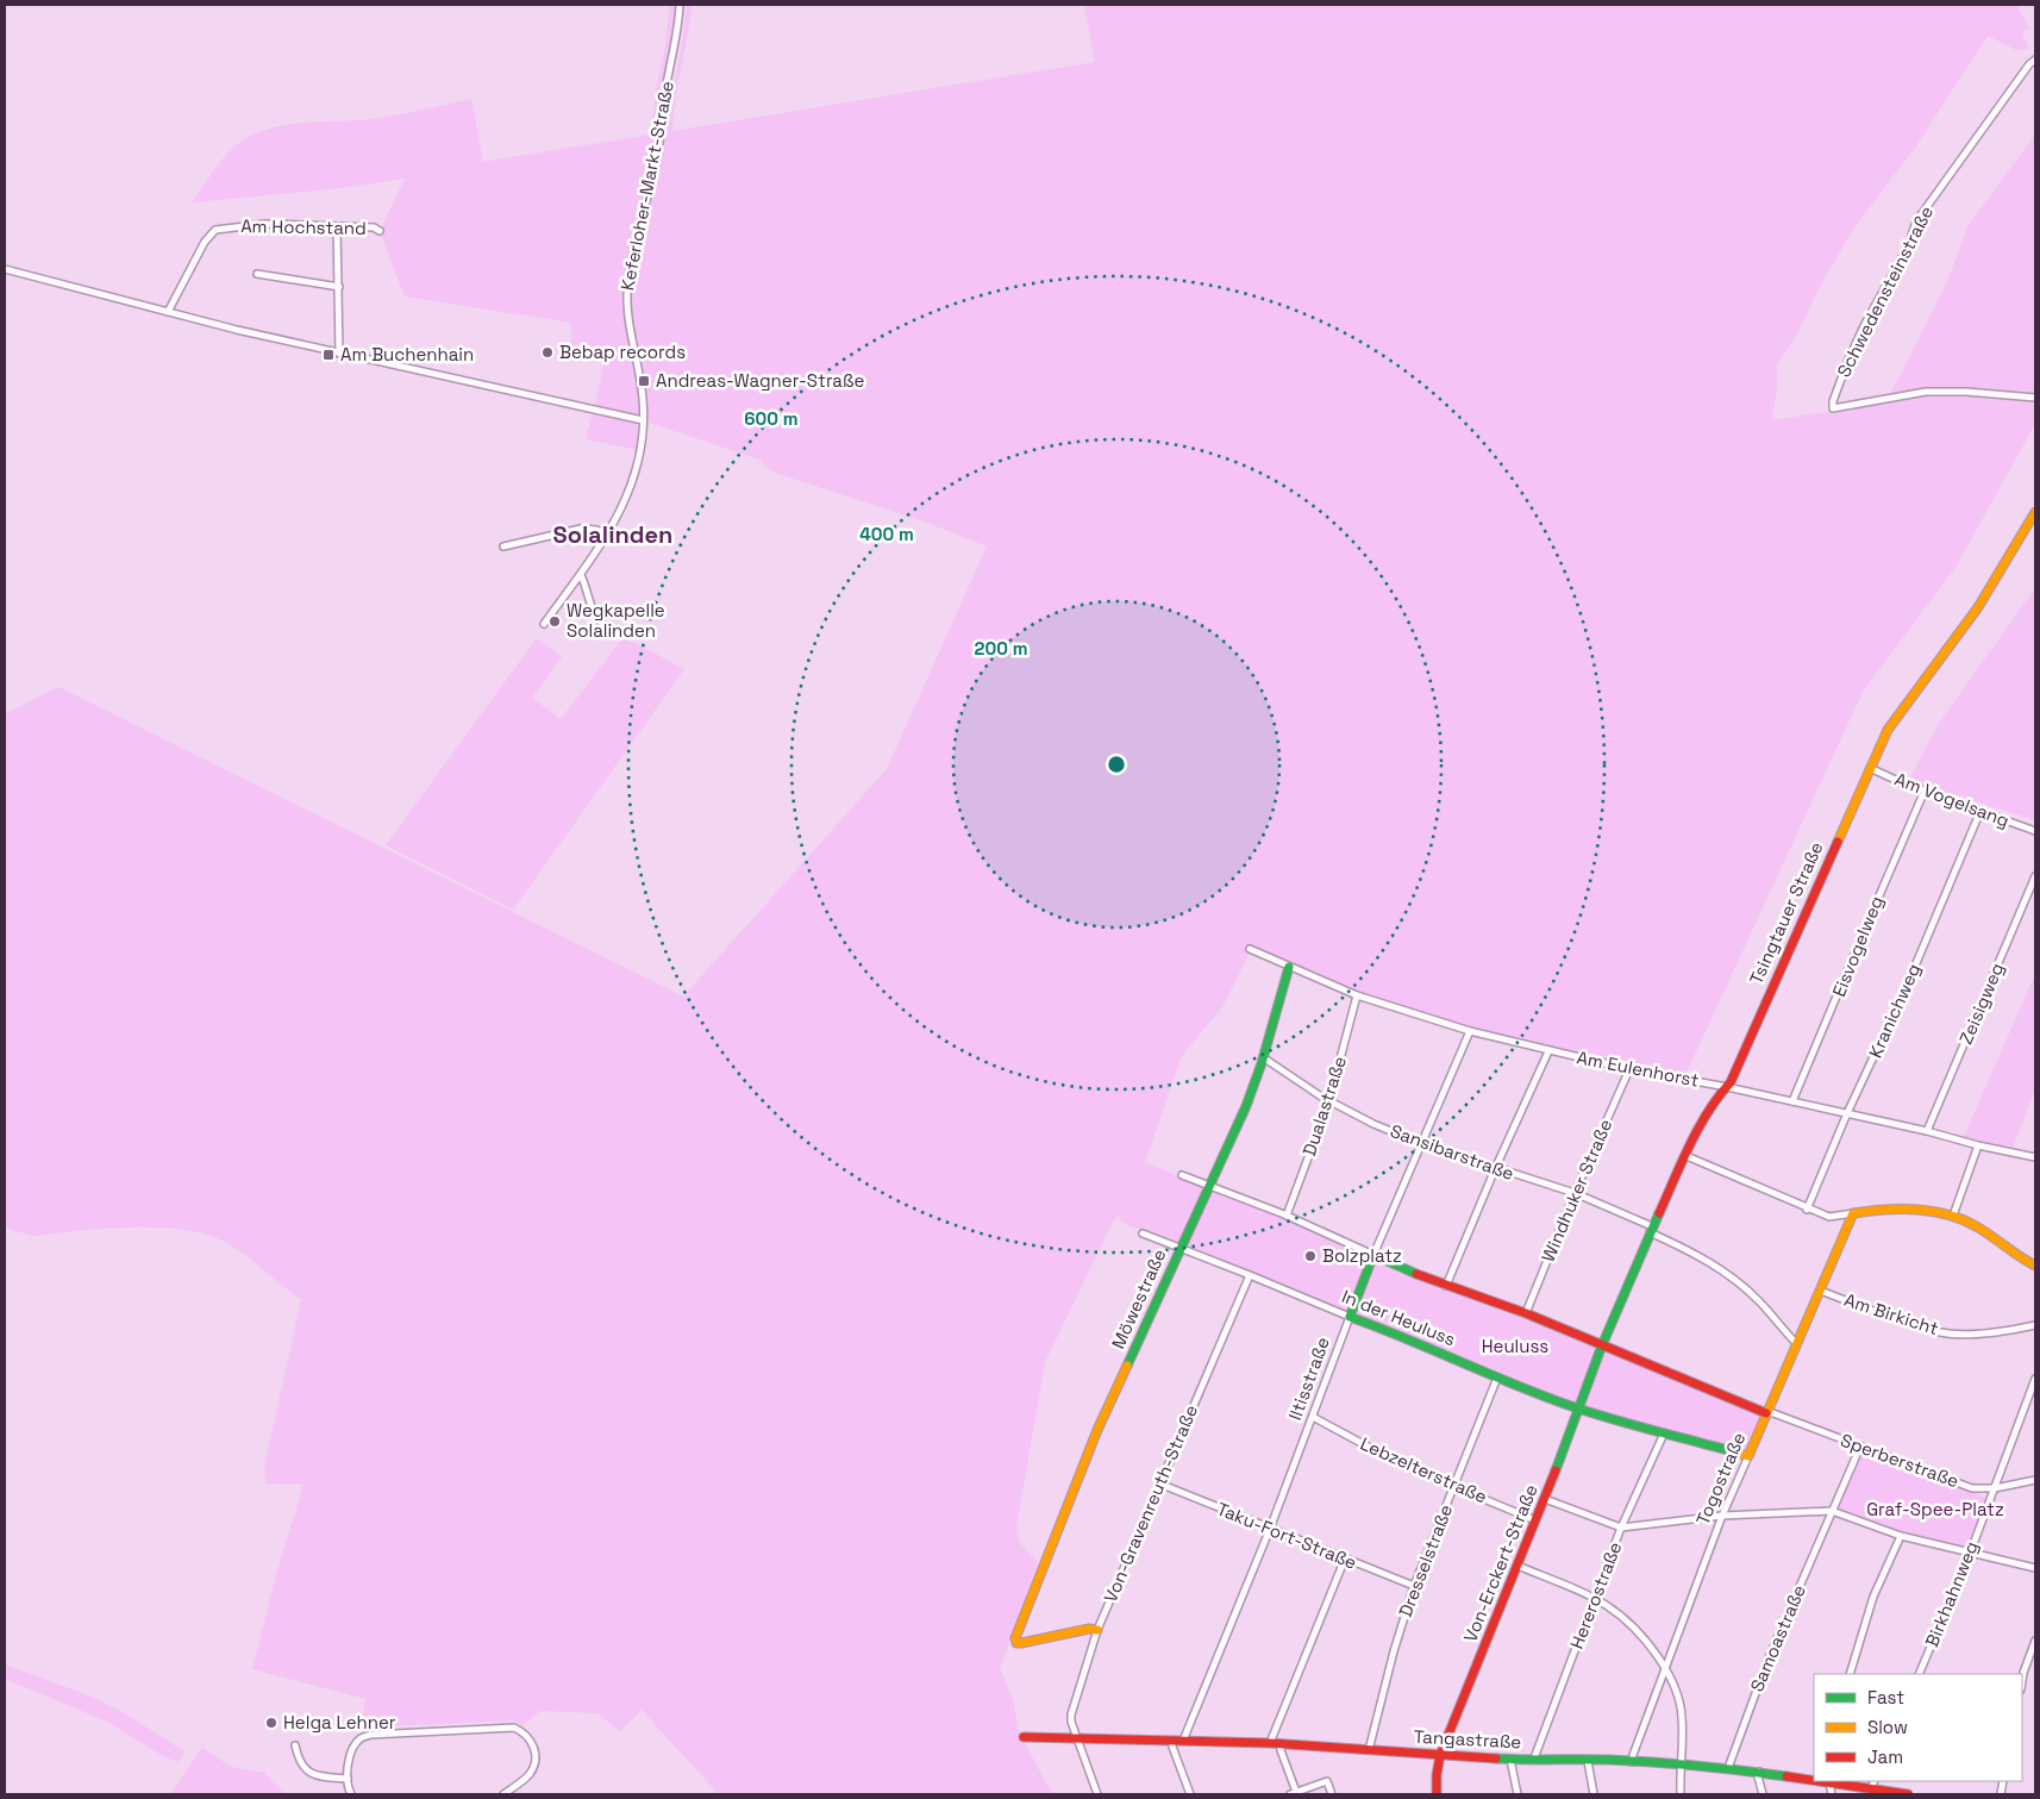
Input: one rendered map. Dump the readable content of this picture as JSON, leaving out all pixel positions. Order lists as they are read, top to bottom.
{
  "streets": {
    "street": [
      "Keferloher-Markt-Straße",
      "Am Hochstand",
      "Schwedensteinstraße",
      "Am Vogelsang",
      "Tsingtauer Straße",
      "Eisvogelweg",
      "Zeisigweg",
      "Kranichweg",
      "Am Eulenhorst",
      "Dualastraße",
      "Sansibarstraße",
      "Windhuker Straße",
      "Möwestraße",
      "Am Birkicht",
      "In der Heuluss",
      "Iltisstraße",
      "Sperberstraße",
      "Lebzelterstraße",
      "Togostraße",
      "Von-Gravenreuth-Straße",
      "Taku-Fort-Straße",
      "Dresselstraße",
      "Von-Erckert-Straße",
      "Birkhahnweg",
      "Hererostraße",
      "Samoastraße",
      "Tangastraße"
    ]
  },
  "crossings": [
    ["Am Vogelsang", "Tsingtauer Straße"],
    ["Am Vogelsang", "Eisvogelweg"],
    ["Am Vogelsang", "Kranichweg"],
    ["Tsingtauer Straße", "Am Eulenhorst"],
    ["Tsingtauer Straße", "Sansibarstraße"],
    ["Tsingtauer Straße", "Von-Erckert-Straße"],
    ["Eisvogelweg", "Am Eulenhorst"],
    ["Zeisigweg", "Am Eulenhorst"],
    ["Kranichweg", "Am Eulenhorst"],
    ["Am Eulenhorst", "Dualastraße"],
    ["Am Eulenhorst", "Windhuker Straße"],
    ["Am Eulenhorst", "Möwestraße"],
    ["Am Eulenhorst", "Iltisstraße"],
    ["Dualastraße", "Sansibarstraße"],
    ["Sansibarstraße", "Windhuker Straße"],
    ["Sansibarstraße", "Möwestraße"],
    ["Sansibarstraße", "Iltisstraße"],
    ["Sansibarstraße", "Togostraße"],
    ["Möwestraße", "In der Heuluss"],
    ["Möwestraße", "Von-Gravenreuth-Straße"],
    ["Am Birkicht", "Togostraße"],
    ["In der Heuluss", "Iltisstraße"],
    ["In der Heuluss", "Togostraße"],
    ["In der Heuluss", "Von-Gravenreuth-Straße"],
    ["In der Heuluss", "Dresselstraße"],
    ["In der Heuluss", "Von-Erckert-Straße"],
    ["In der Heuluss", "Hererostraße"],
    ["Iltisstraße", "Lebzelterstraße"],
    ["Iltisstraße", "Taku-Fort-Straße"],
    ["Iltisstraße", "Tangastraße"],
    ["Sperberstraße", "Togostraße"],
    ["Sperberstraße", "Birkhahnweg"],
    ["Lebzelterstraße", "Dresselstraße"],
    ["Lebzelterstraße", "Von-Erckert-Straße"],
    ["Togostraße", "Tangastraße"],
    ["Von-Gravenreuth-Straße", "Taku-Fort-Straße"],
    ["Von-Gravenreuth-Straße", "Tangastraße"],
    ["Taku-Fort-Straße", "Dresselstraße"],
    ["Dresselstraße", "Tangastraße"],
    ["Von-Erckert-Straße", "Tangastraße"],
    ["Hererostraße", "Tangastraße"],
    ["Samoastraße", "Tangastraße"]
  ],
  "districts": ["Solalinden"],
  "parks": ["Heuluss", "Graf-Spee-Platz"],
  "places": {
    "other": [
      "Bebap records",
      "Wegkapelle Solalinden",
      "Bolzplatz",
      "Helga Lehner"
    ],
    "transit": ["Am Buchenhain", "Andreas-Wagner-Straße"]
  },
  "legend": ["Fast", "Slow", "Jam"],
  "rings": ["600 m", "400 m", "200 m"]
}
